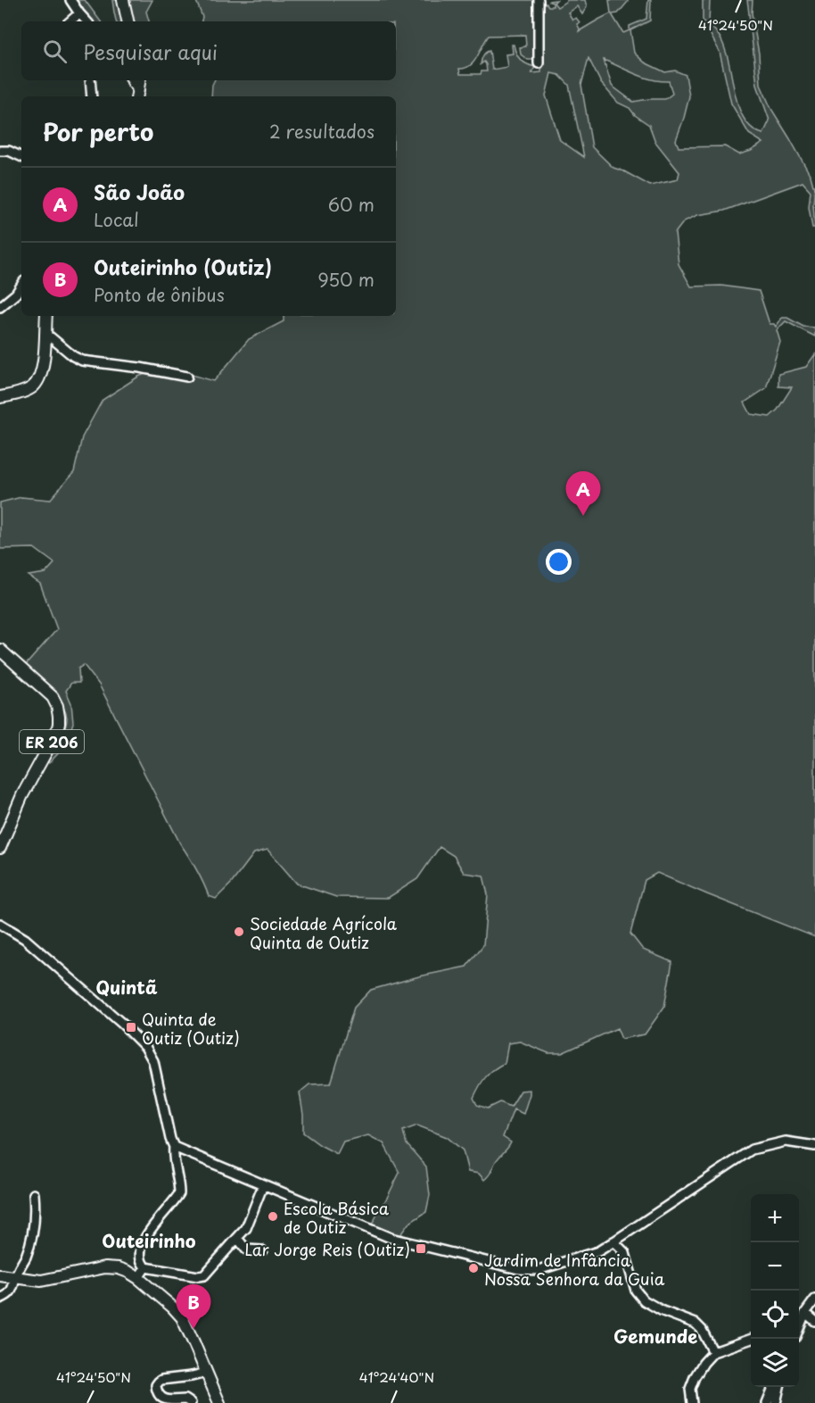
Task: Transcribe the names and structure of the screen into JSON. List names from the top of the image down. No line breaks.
{"streets":{"main road":["ER 206"]},"districts":["Quintã","Outeirinho","Gemunde"],"places":{"other":["Sociedade Agrícola Quinta de Outiz","Escola Básica de Outiz","Jardim de Infância Nossa Senhora da Guia"],"transit":["Quinta de Outiz (Outiz)","Lar Jorge Reis (Outiz)"]},"page":{"search":"Pesquisar aqui","heading":["Por perto","2 resultados"],"list":[{"mark":"A","name":"São João","note":"Local","value":"60 m"},{"mark":"B","name":"Outeirinho (Outiz)","note":"Ponto de ônibus","value":"950 m"}],"pins":["A","B"],"map_buttons":["+","−"]},"coordinates":["41°24'50\"N","41°24'40\"N"]}
